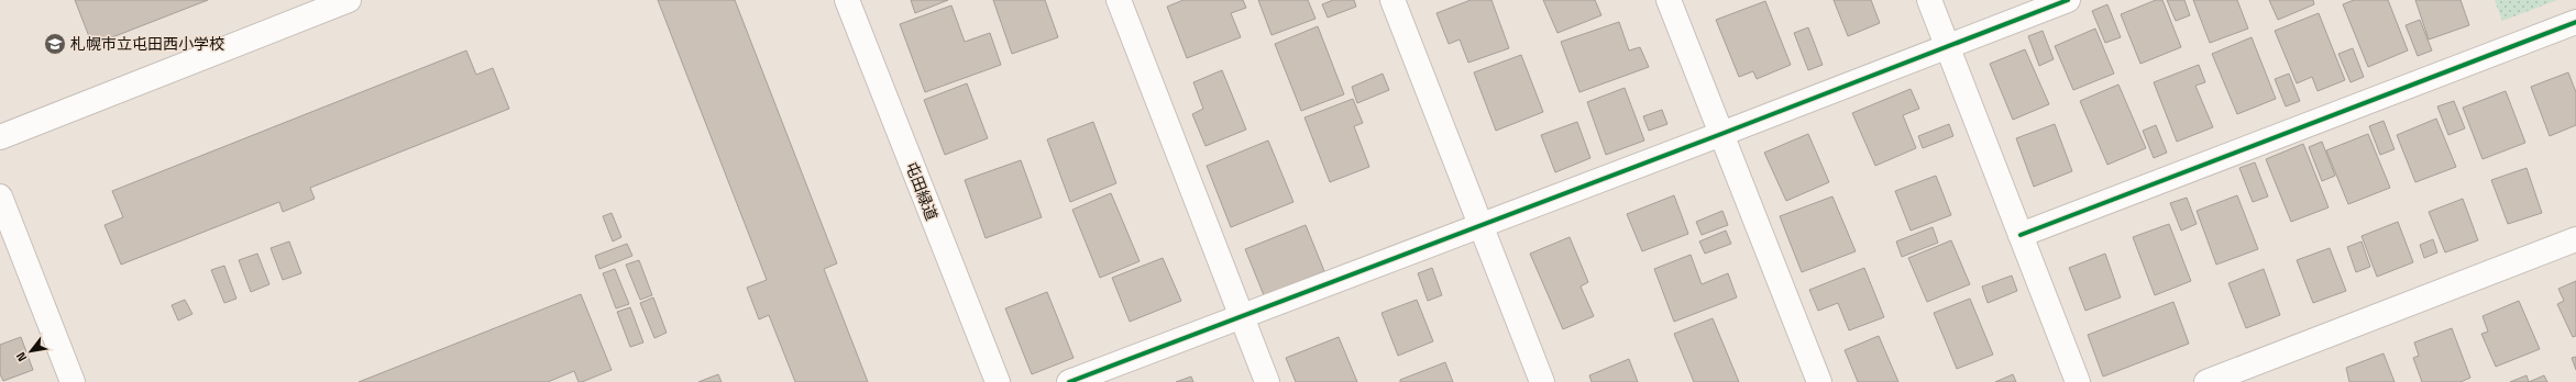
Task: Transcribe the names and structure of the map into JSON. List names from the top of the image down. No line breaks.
{"streets":{"street":["屯田緑道"]},"places":{"school or university":["札幌市立屯田西小学校"]},"north":"bottom left"}
